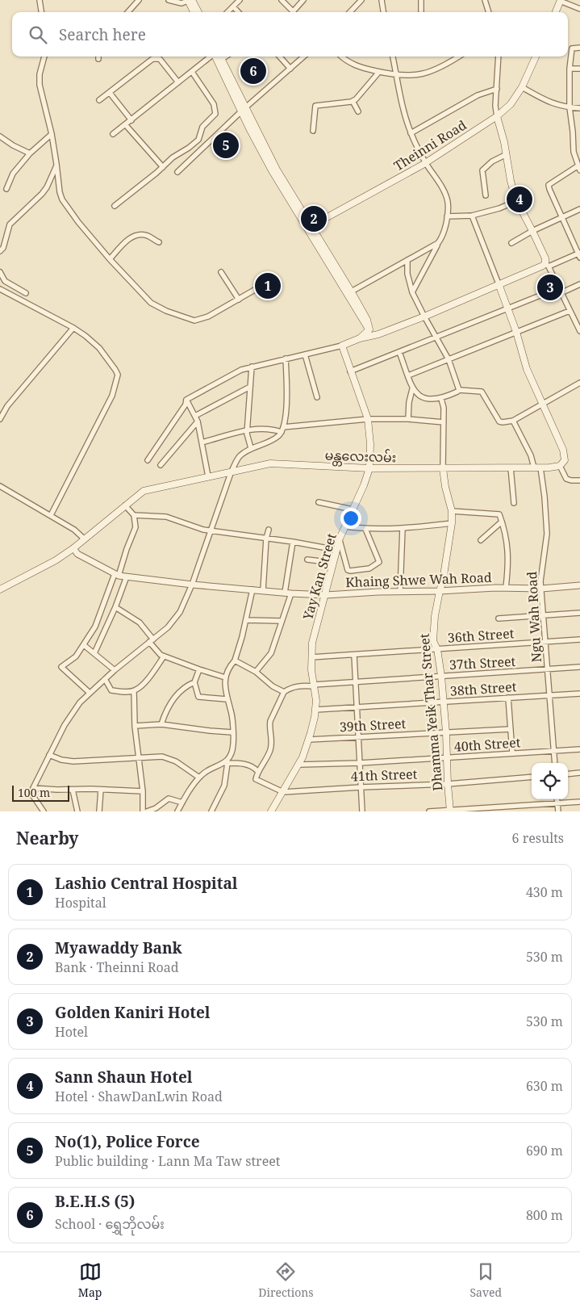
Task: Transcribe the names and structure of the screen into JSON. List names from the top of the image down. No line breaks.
{"streets":{"main road":["Theinni Road","မန္တလေးလမ်း","Yay Kan Street","Dhamma Yeik Thar Street"],"street":["Khaing Shwe Wah Road","Ngu Wah Road","36th Street","37th Street","38th Street","39th Street","40th Street","41th Street"]},"crossings":[["မန္တလေးလမ်း","Yay Kan Street"],["မန္တလေးလမ်း","Khaing Shwe Wah Road"],["မန္တလေးလမ်း","Ngu Wah Road"],["မန္တလေးလမ်း","Dhamma Yeik Thar Street"],["Yay Kan Street","Khaing Shwe Wah Road"],["Yay Kan Street","36th Street"],["Yay Kan Street","37th Street"],["Yay Kan Street","38th Street"],["Yay Kan Street","39th Street"],["Yay Kan Street","40th Street"],["Yay Kan Street","41th Street"],["Khaing Shwe Wah Road","Ngu Wah Road"],["Khaing Shwe Wah Road","Dhamma Yeik Thar Street"],["Ngu Wah Road","36th Street"],["Ngu Wah Road","37th Street"],["Ngu Wah Road","38th Street"],["Ngu Wah Road","40th Street"],["36th Street","Dhamma Yeik Thar Street"],["37th Street","Dhamma Yeik Thar Street"],["38th Street","Dhamma Yeik Thar Street"],["Dhamma Yeik Thar Street","39th Street"],["Dhamma Yeik Thar Street","40th Street"],["Dhamma Yeik Thar Street","41th Street"]],"scale_bar":"100 m","page":{"search":"Search here","pins":["6","5","4","2","1","3"],"scale":"100 m","heading":["Nearby","6 results"],"list":[{"mark":"1","name":"Lashio Central Hospital","note":"Hospital","value":"430 m"},{"mark":"2","name":"Myawaddy Bank","note":"Bank · Theinni Road","value":"530 m"},{"mark":"3","name":"Golden Kaniri Hotel","note":"Hotel","value":"530 m"},{"mark":"4","name":"Sann Shaun Hotel","note":"Hotel · ShawDanLwin Road","value":"630 m"},{"mark":"5","name":"No(1), Police Force","note":"Public building · Lann Ma Taw street","value":"690 m"},{"mark":"6","name":"B.E.H.S (5)","note":"School · ရွှေဘိုလမ်း","value":"800 m"}],"nav":["Map","Directions","Saved"]}}
